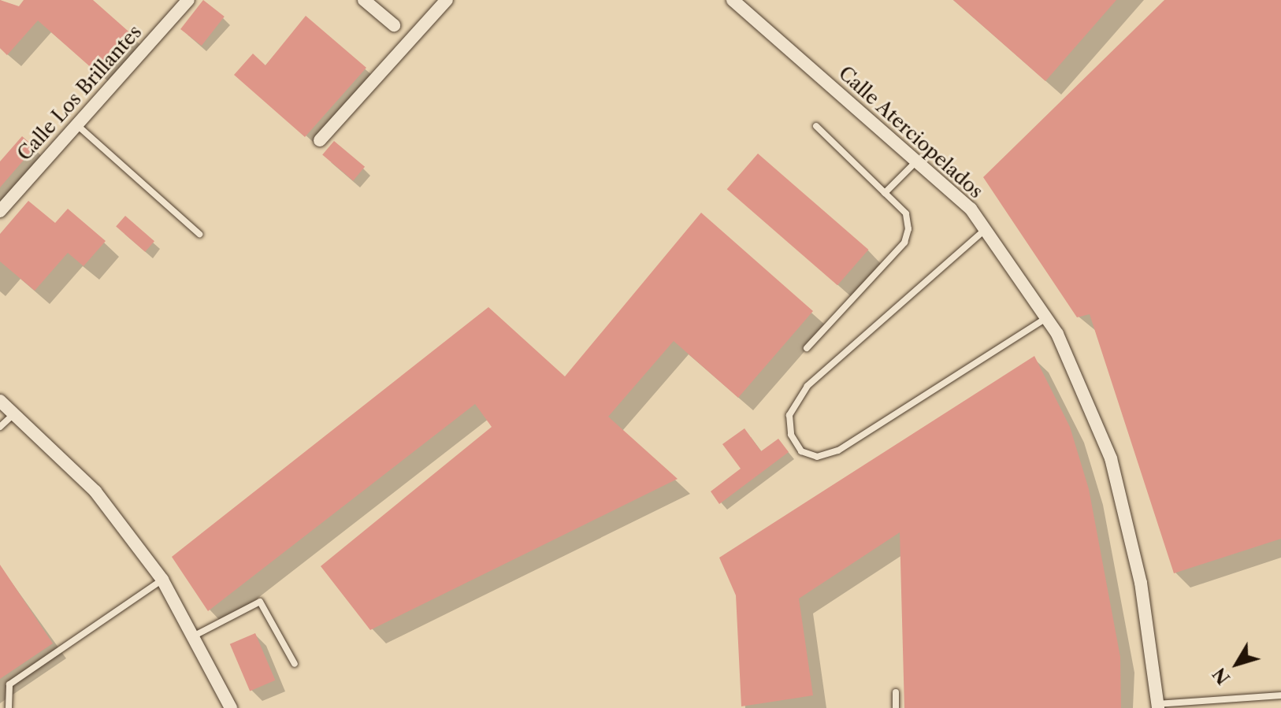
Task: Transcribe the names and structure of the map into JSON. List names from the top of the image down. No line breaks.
{"streets":{"street":["Calle Los Brillantes","Calle Aterciopelados"]},"north":"bottom left"}
